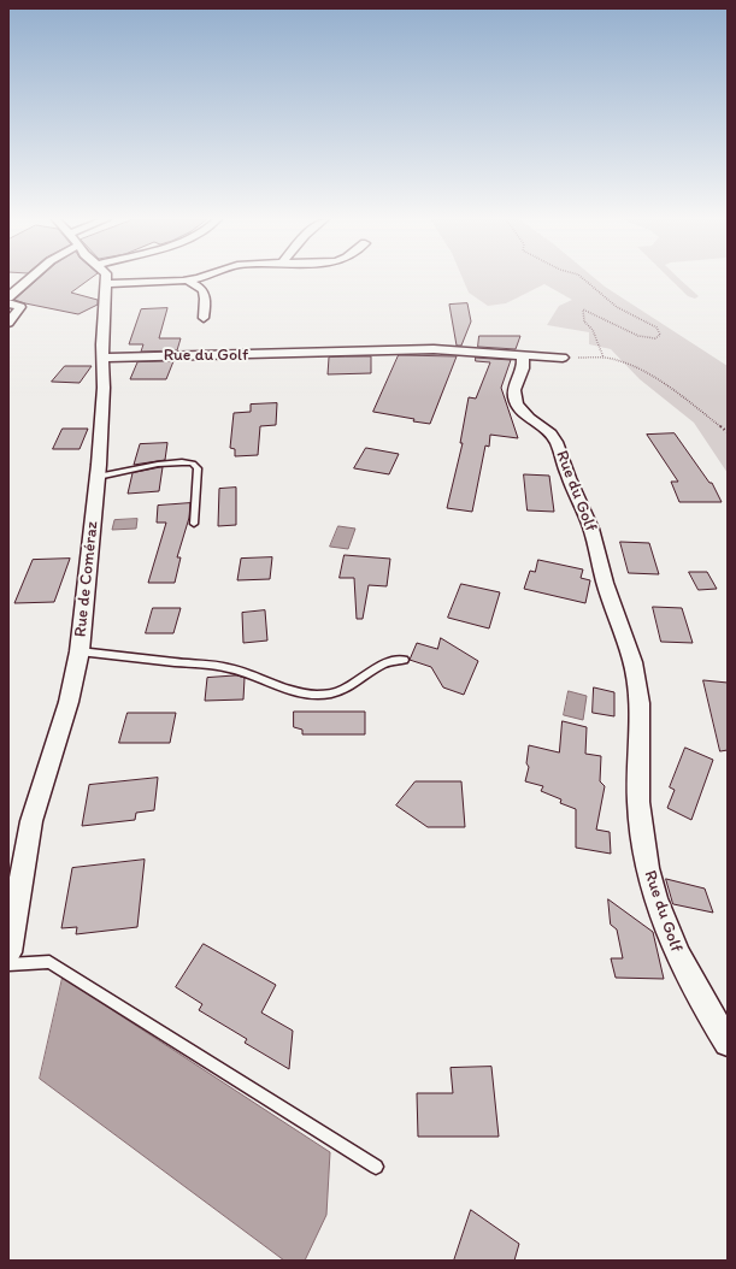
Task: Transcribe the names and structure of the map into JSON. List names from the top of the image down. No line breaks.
{"streets":{"street":["Rue du Golf","Rue de Coméraz"]},"crossings":[["Rue du Golf","Rue de Coméraz"]]}
